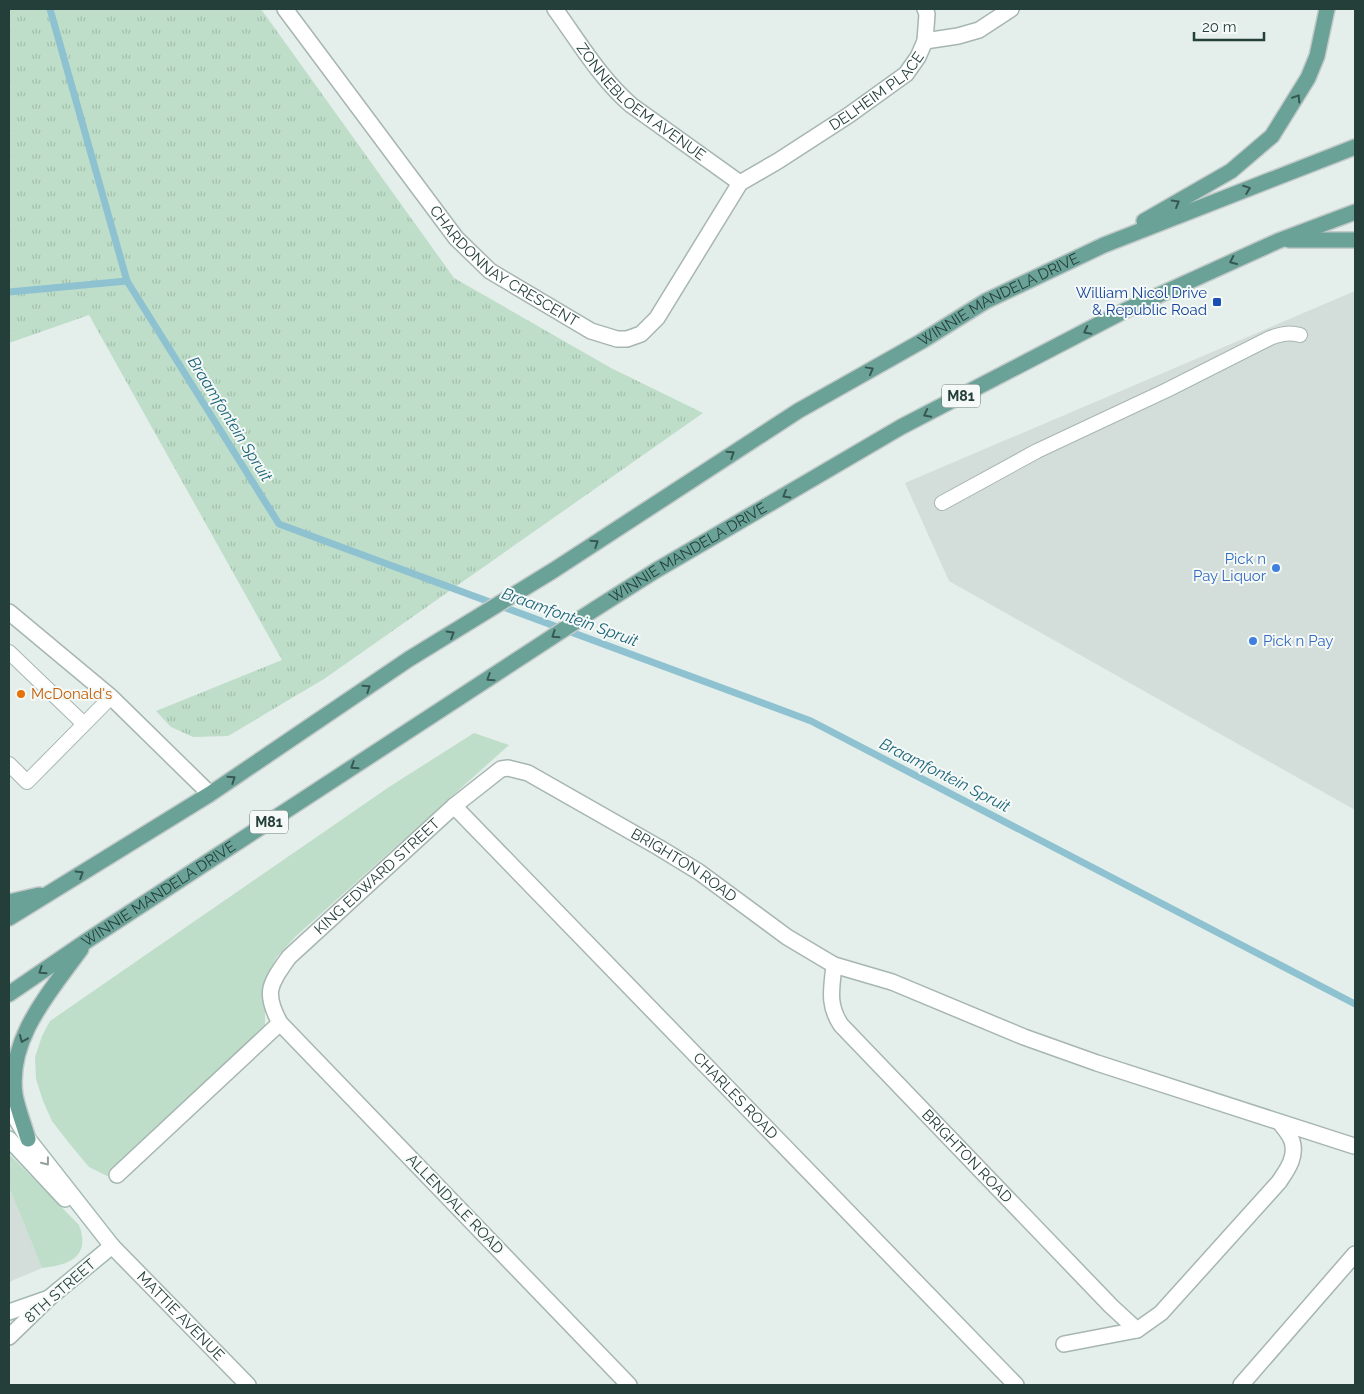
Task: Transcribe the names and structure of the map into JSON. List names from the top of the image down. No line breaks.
{"streets":{"main road":["WINNIE MANDELA DRIVE","M81"],"street":["DELHEIM PLACE","ZONNEBLOEM AVENUE","CHARDONNAY CRESCENT","BRIGHTON ROAD","KING EDWARD STREET","CHARLES ROAD","ALLENDALE ROAD","8TH STREET","MATTIE AVENUE"]},"crossings":[["DELHEIM PLACE","ZONNEBLOEM AVENUE"],["DELHEIM PLACE","CHARDONNAY CRESCENT"],["ZONNEBLOEM AVENUE","CHARDONNAY CRESCENT"],["BRIGHTON ROAD","KING EDWARD STREET"],["KING EDWARD STREET","CHARLES ROAD"],["KING EDWARD STREET","ALLENDALE ROAD"],["8TH STREET","MATTIE AVENUE"]],"water":["Braamfontein Spruit"],"places":{"transit":["William Nicol Drive & Republic Road"],"other":["Pick n Pay Liquor","Pick n Pay","McDonald's"]},"scale_bar":"20 m"}
